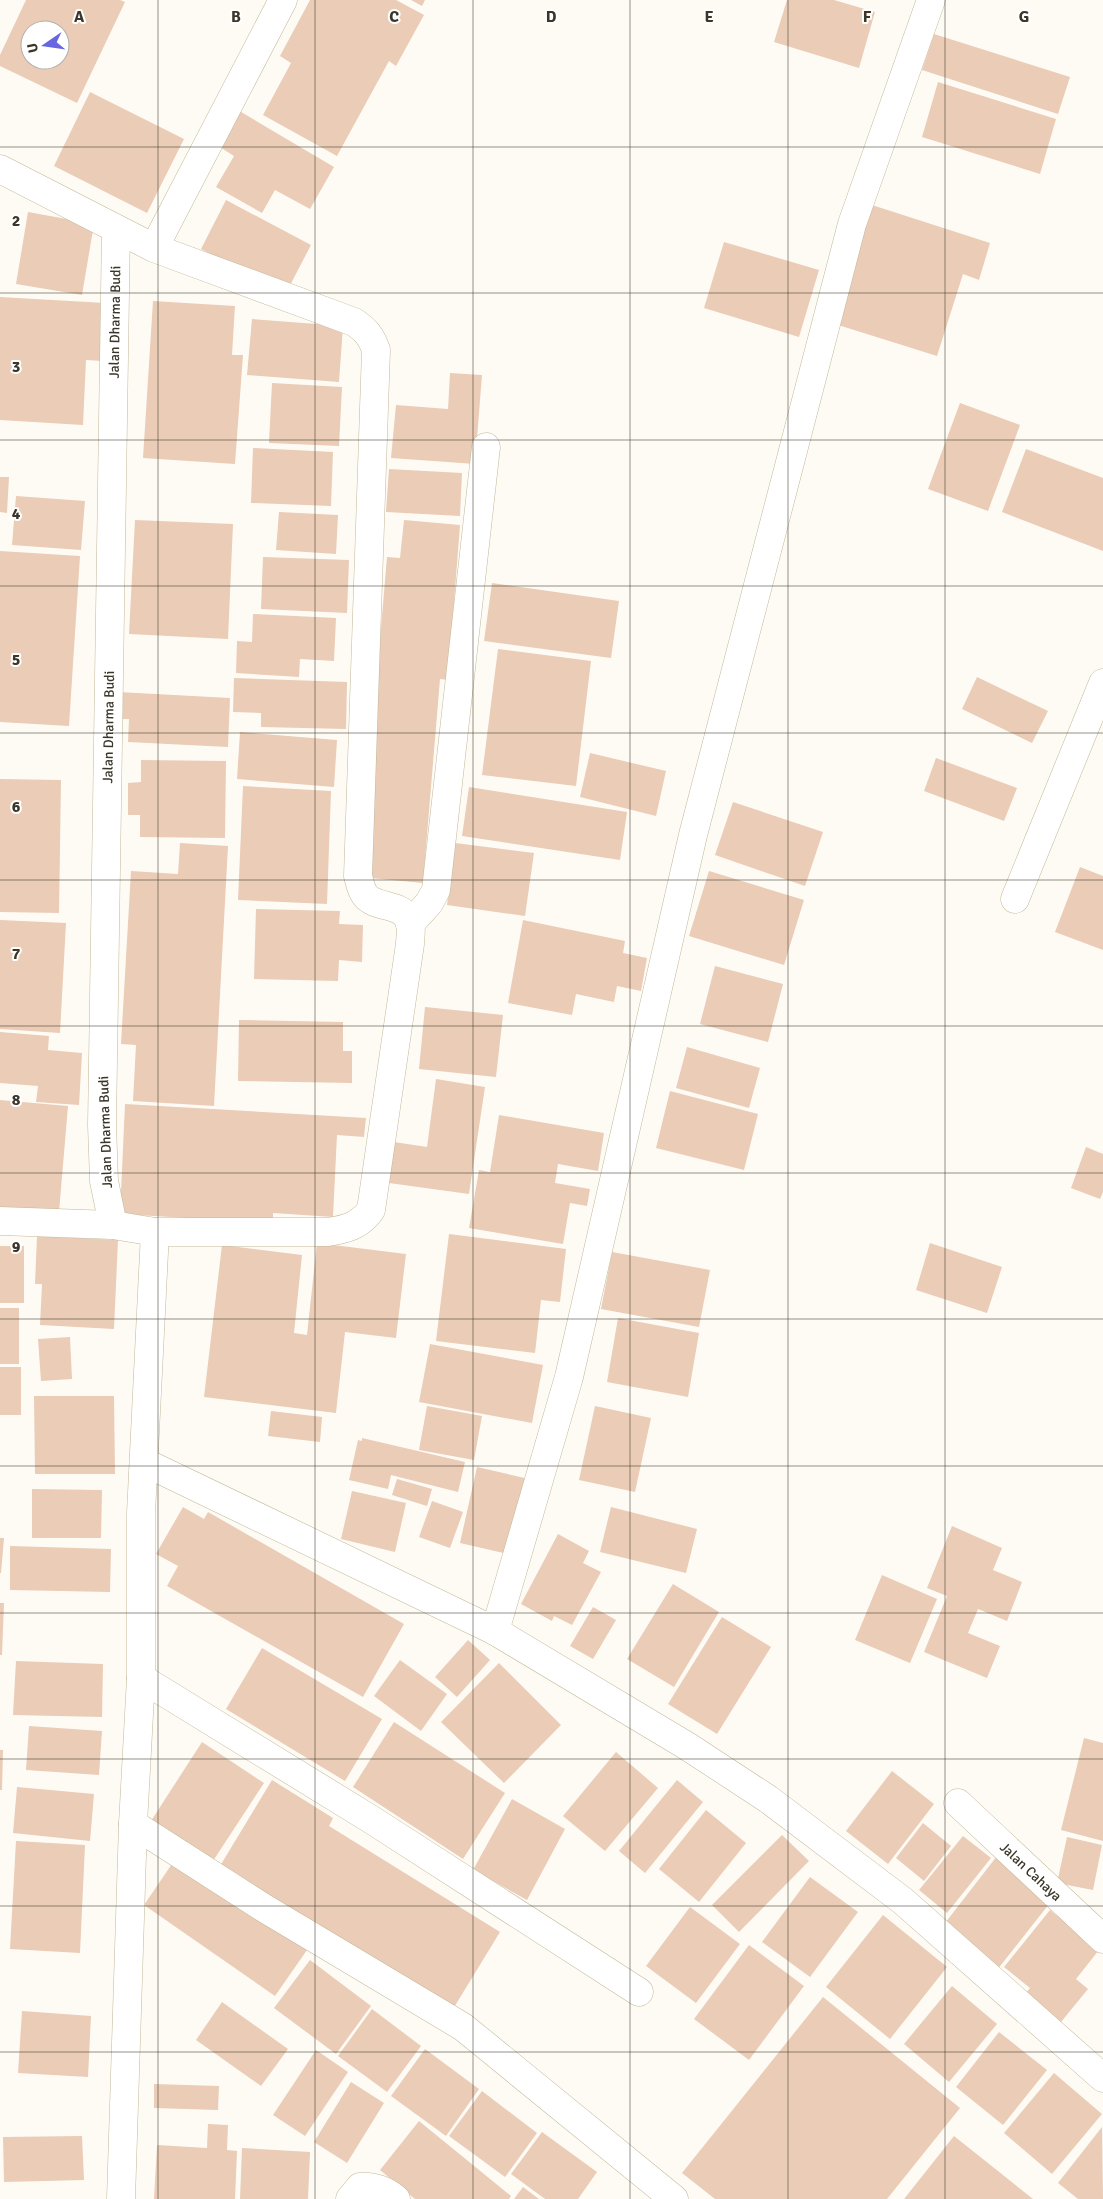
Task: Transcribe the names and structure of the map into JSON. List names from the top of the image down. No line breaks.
{"streets":{"street":["Jalan Dharma Budi","Jalan Cahaya"]},"north":"left","grid":{"columns":["A","B","C","D","E","F","G"],"rows":["2","3","4","5","6","7","8","9"]}}
